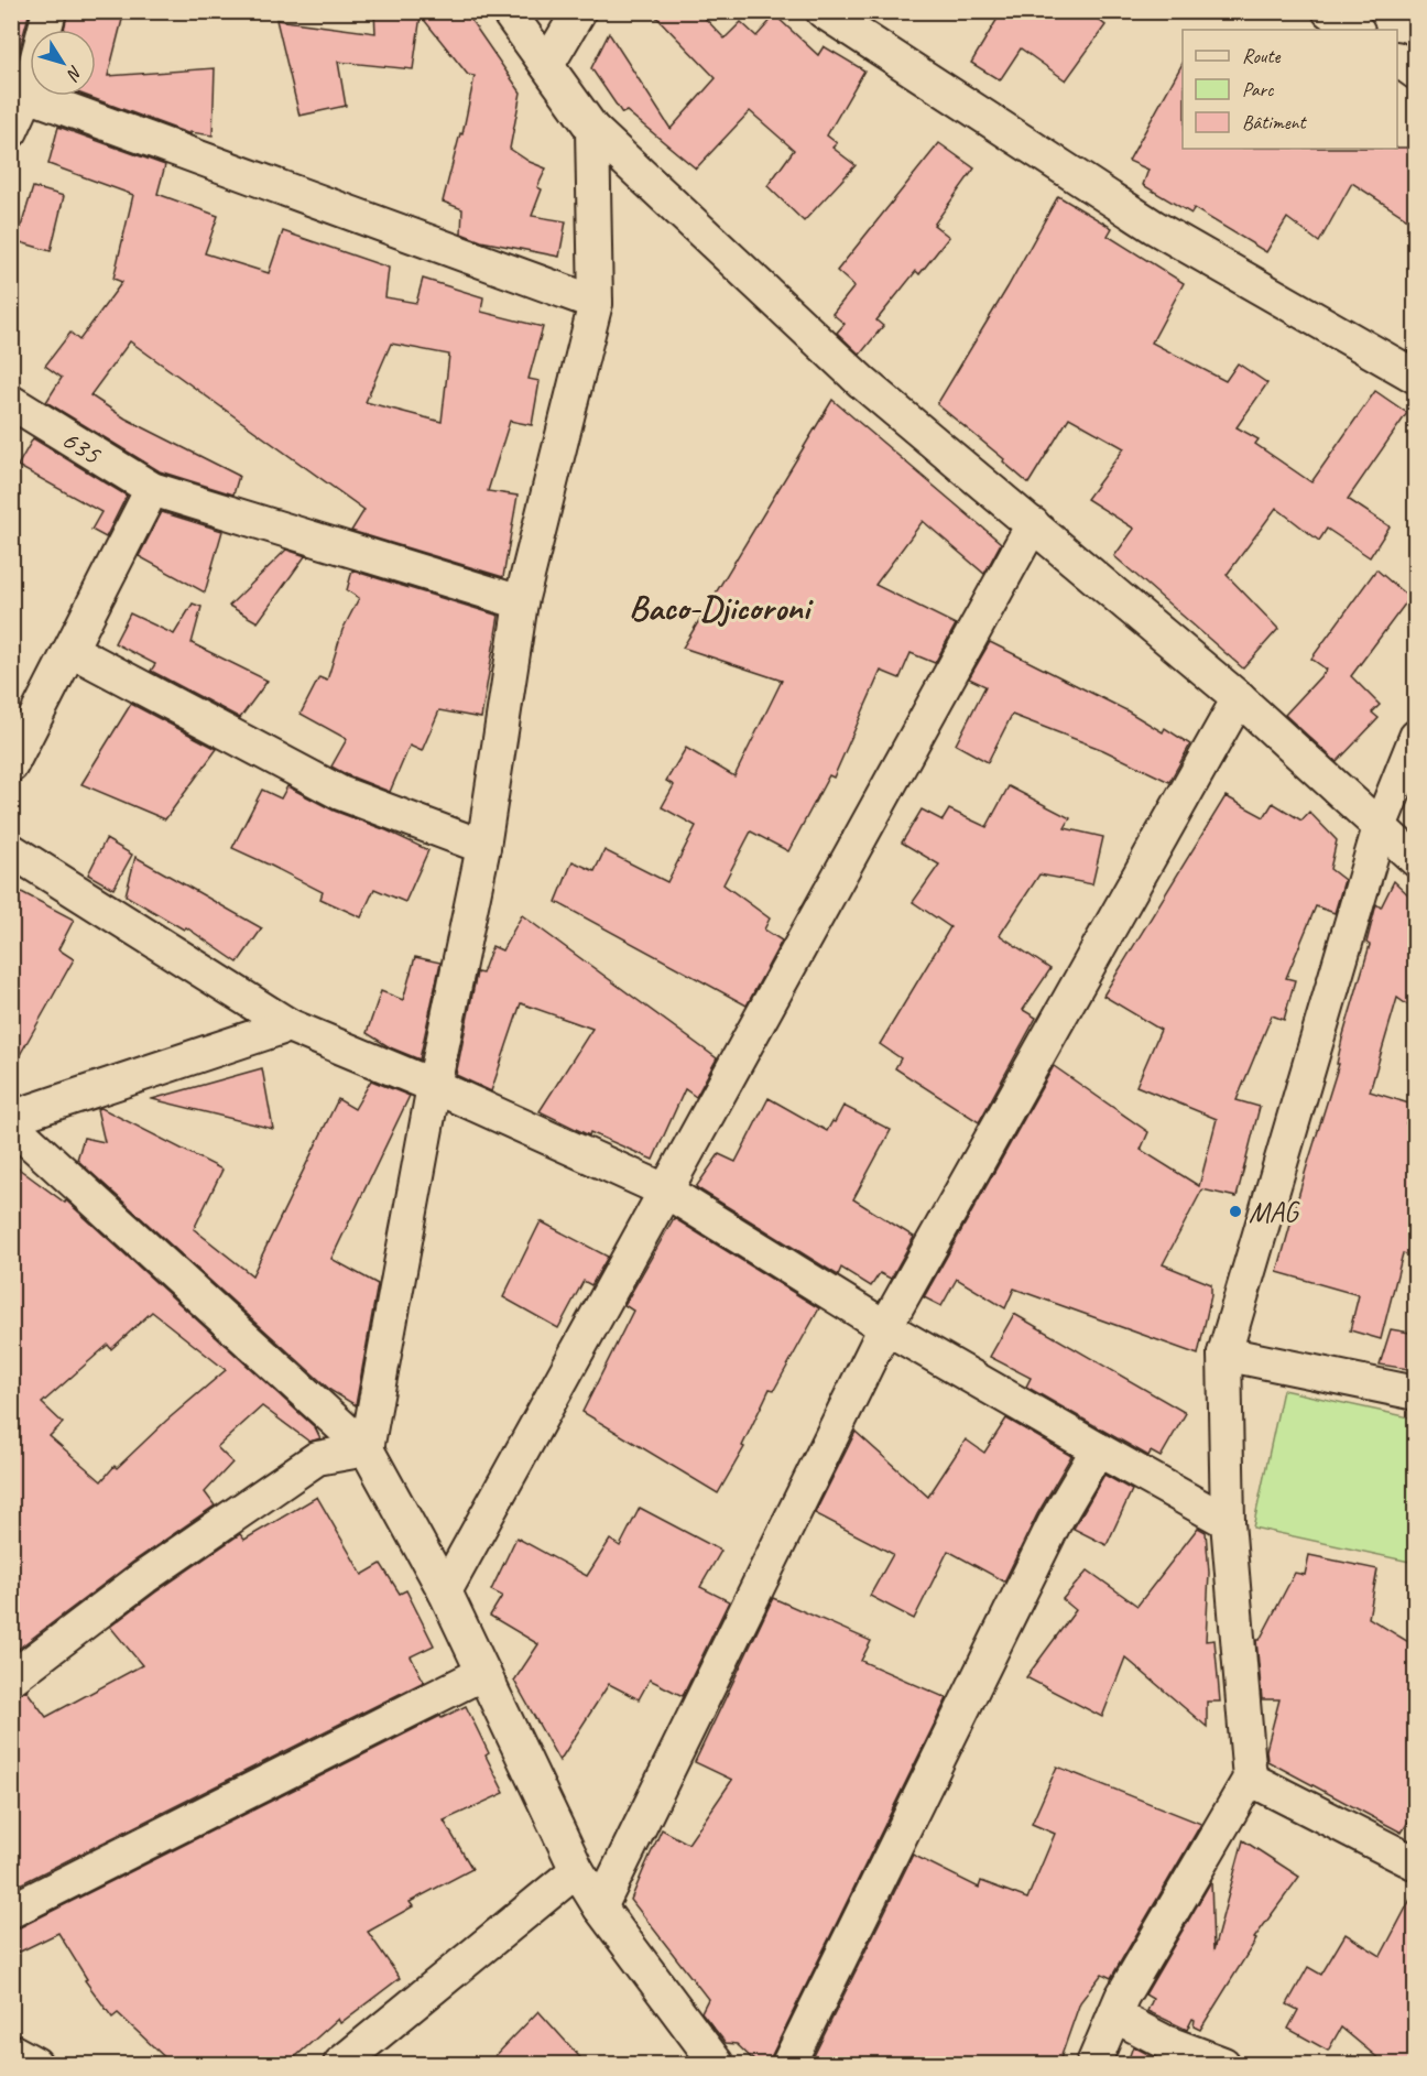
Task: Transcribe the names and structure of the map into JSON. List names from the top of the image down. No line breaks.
{"streets":{"street":["635"]},"districts":["Baco-Djicoroni"],"places":["MAG"],"legend":["Route","Parc","Bâtiment"],"north":"bottom right"}
